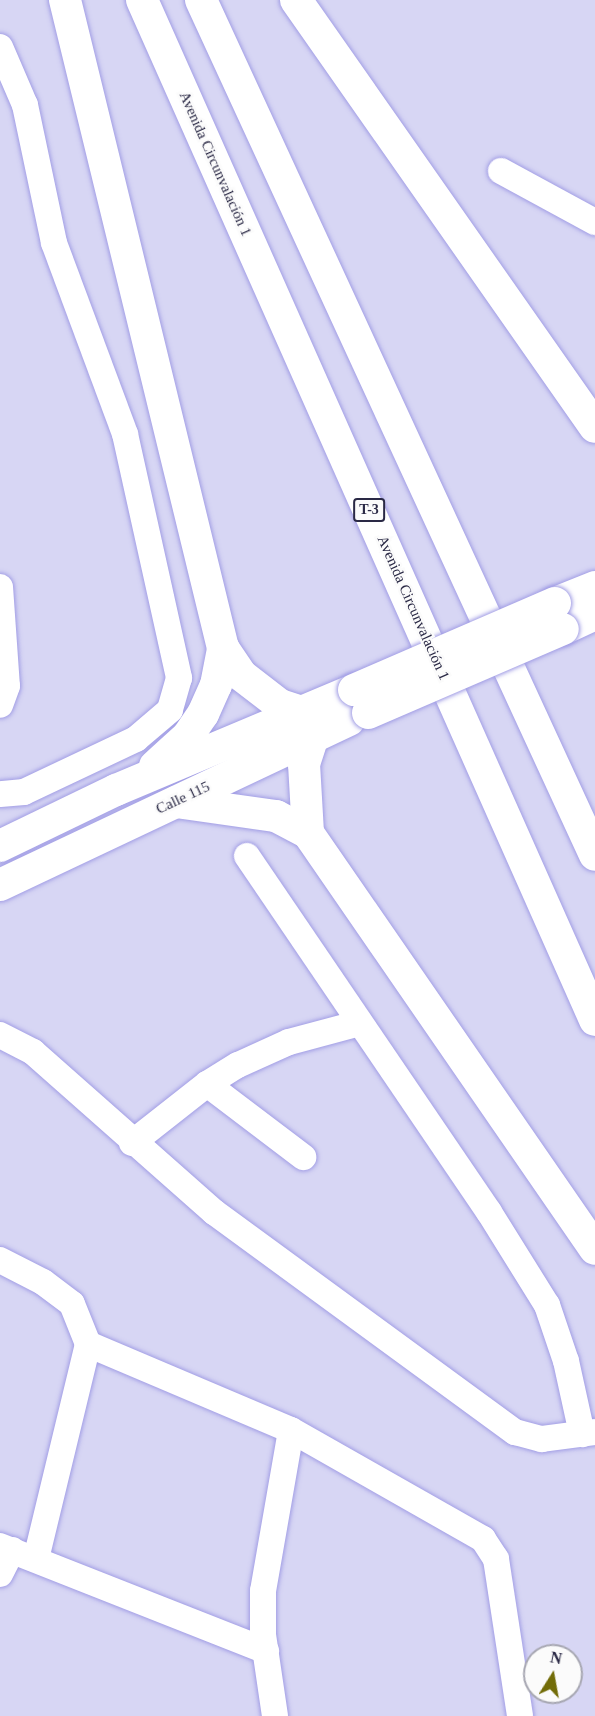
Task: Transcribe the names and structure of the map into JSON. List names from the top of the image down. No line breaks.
{"streets":{"main road":["Avenida Circunvalación 1","T-3","Calle 115"]},"north":"top"}
